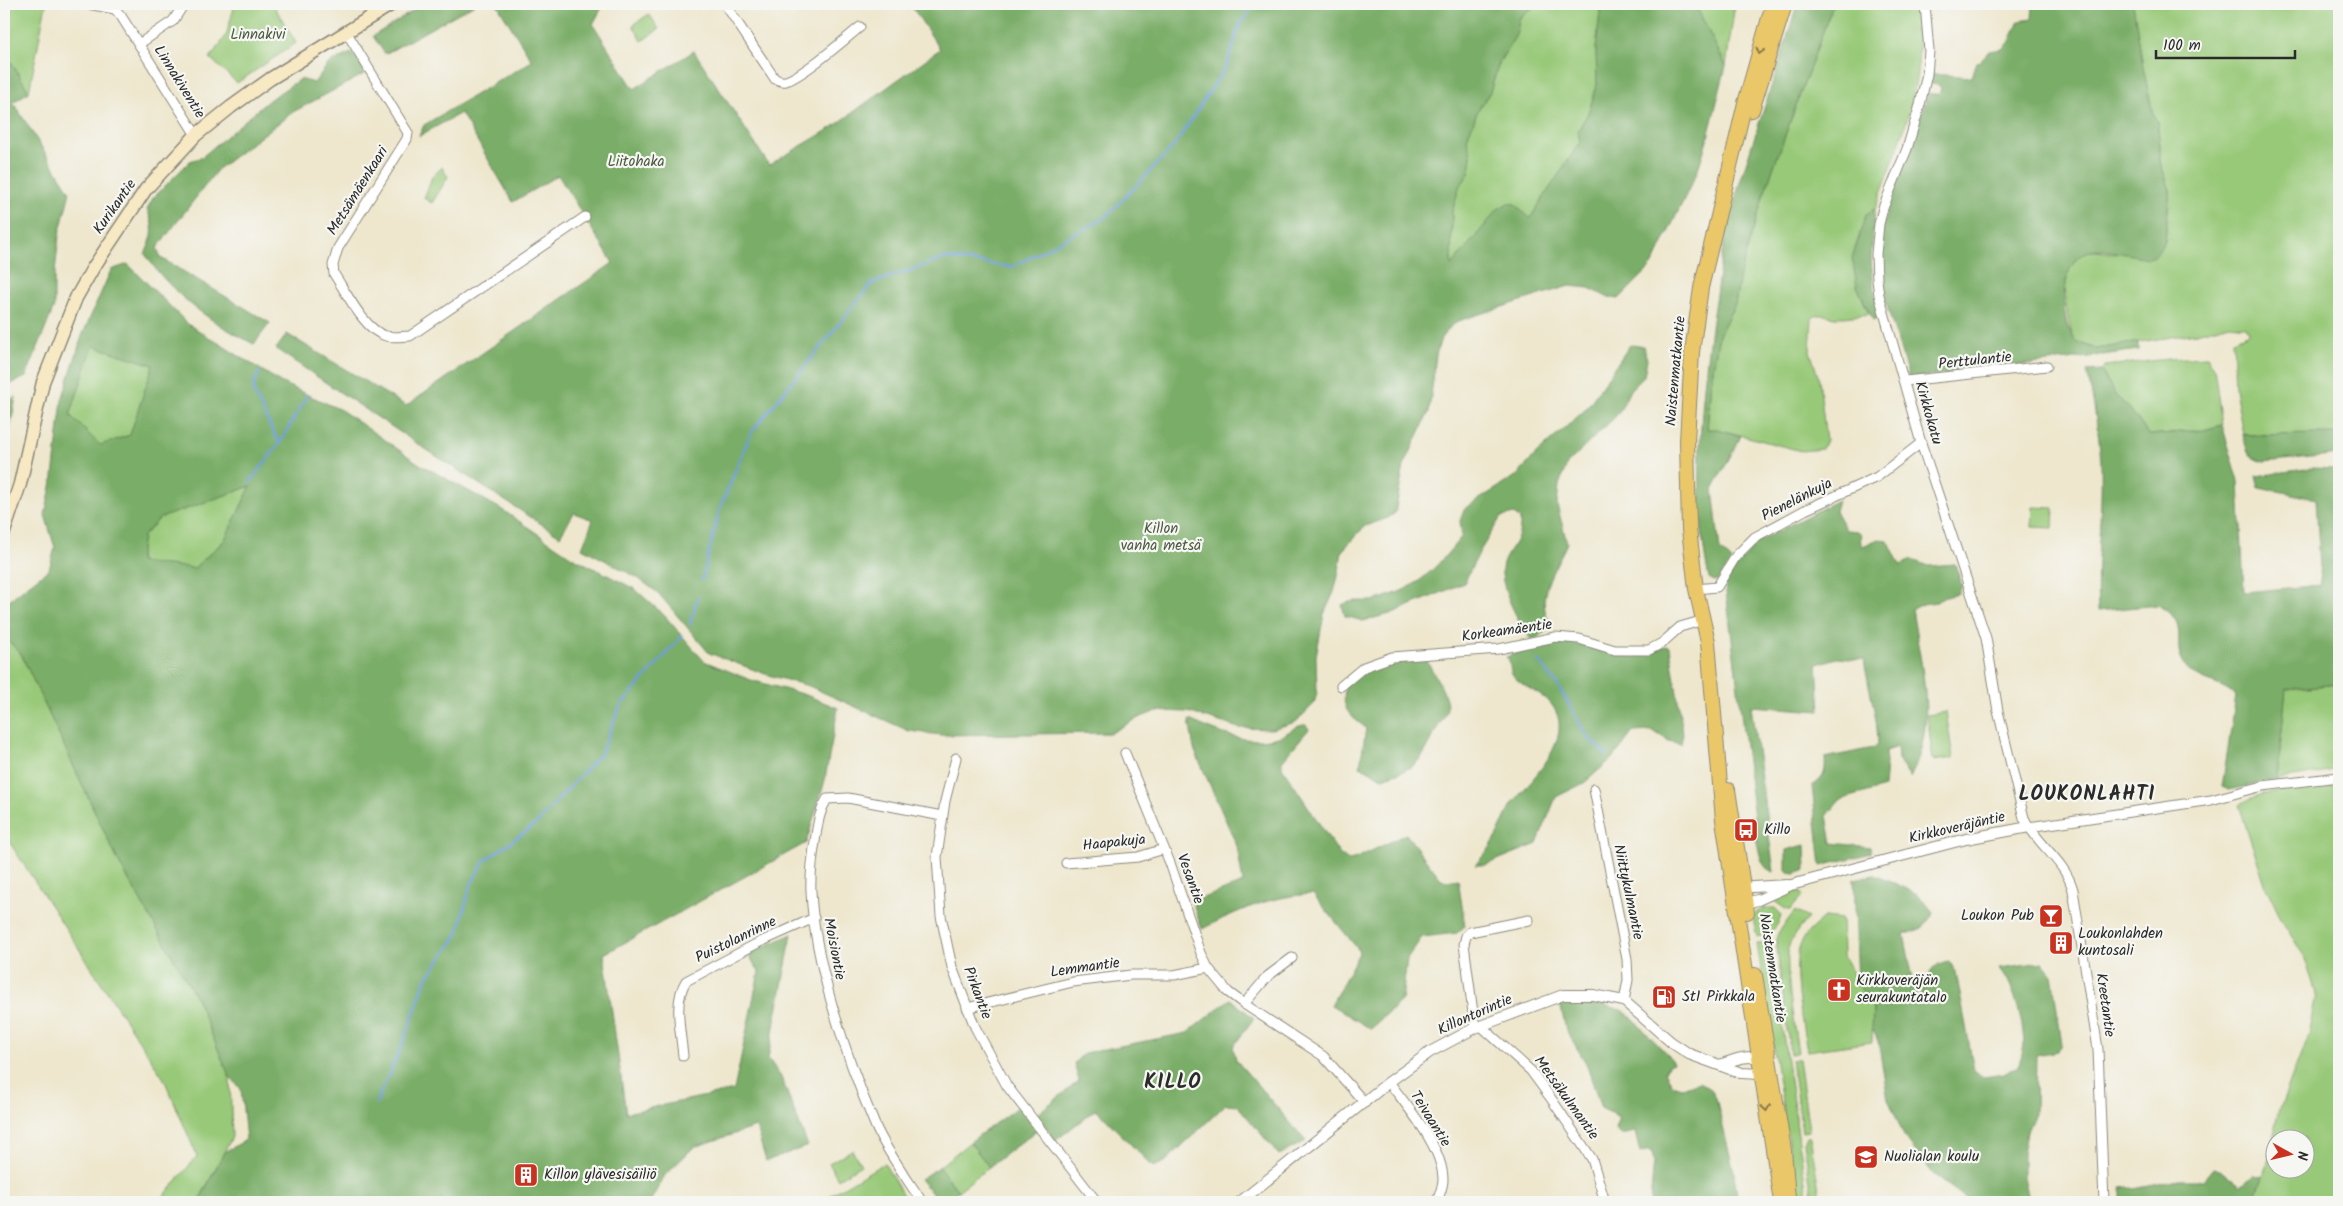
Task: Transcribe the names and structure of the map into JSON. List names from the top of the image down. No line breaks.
{"streets":{"main road":["Kurikantie","Naistenmatkantie"],"street":["Linnakiventie","Metsämäenkaari","Perttulantie","Kirkkokatu","Pienelänkuja","Korkeamäentie","Kirkkoveräjäntie","Haapakuja","Vesantie","Niittykulmantie","Puistolanrinne","Moisiontie","Lemmantie","Pirkantie","Kreetantie","Killontorintie","Metsäkulmantie","Teivaantie"]},"crossings":[["Linnakiventie","Kurikantie"],["Metsämäenkaari","Kurikantie"],["Perttulantie","Kirkkokatu"],["Naistenmatkantie","Pienelänkuja"],["Naistenmatkantie","Korkeamäentie"],["Naistenmatkantie","Kirkkoveräjäntie"],["Naistenmatkantie","Killontorintie"],["Kirkkokatu","Pienelänkuja"],["Kirkkokatu","Kirkkoveräjäntie"],["Kirkkokatu","Kreetantie"],["Kirkkoveräjäntie","Kreetantie"],["Haapakuja","Vesantie"],["Vesantie","Lemmantie"],["Vesantie","Killontorintie"],["Niittykulmantie","Killontorintie"],["Puistolanrinne","Moisiontie"],["Moisiontie","Pirkantie"],["Lemmantie","Pirkantie"],["Killontorintie","Metsäkulmantie"],["Killontorintie","Teivaantie"]],"districts":["LOUKONLAHTI","KILLO"],"parks":["Linnakivi","Liitohaka","Killon vanha metsä"],"places":{"bus stop":["Killo"],"bar":["Loukon Pub"],"building":["Loukonlahden kuntosali","Killon ylävesisäiliö"],"church":["Kirkkoveräjän seurakuntatalo"],"fuel station":["St1 Pirkkala"],"school or university":["Nuolialan koulu"]},"scale_bar":"100 m","north":"right"}
